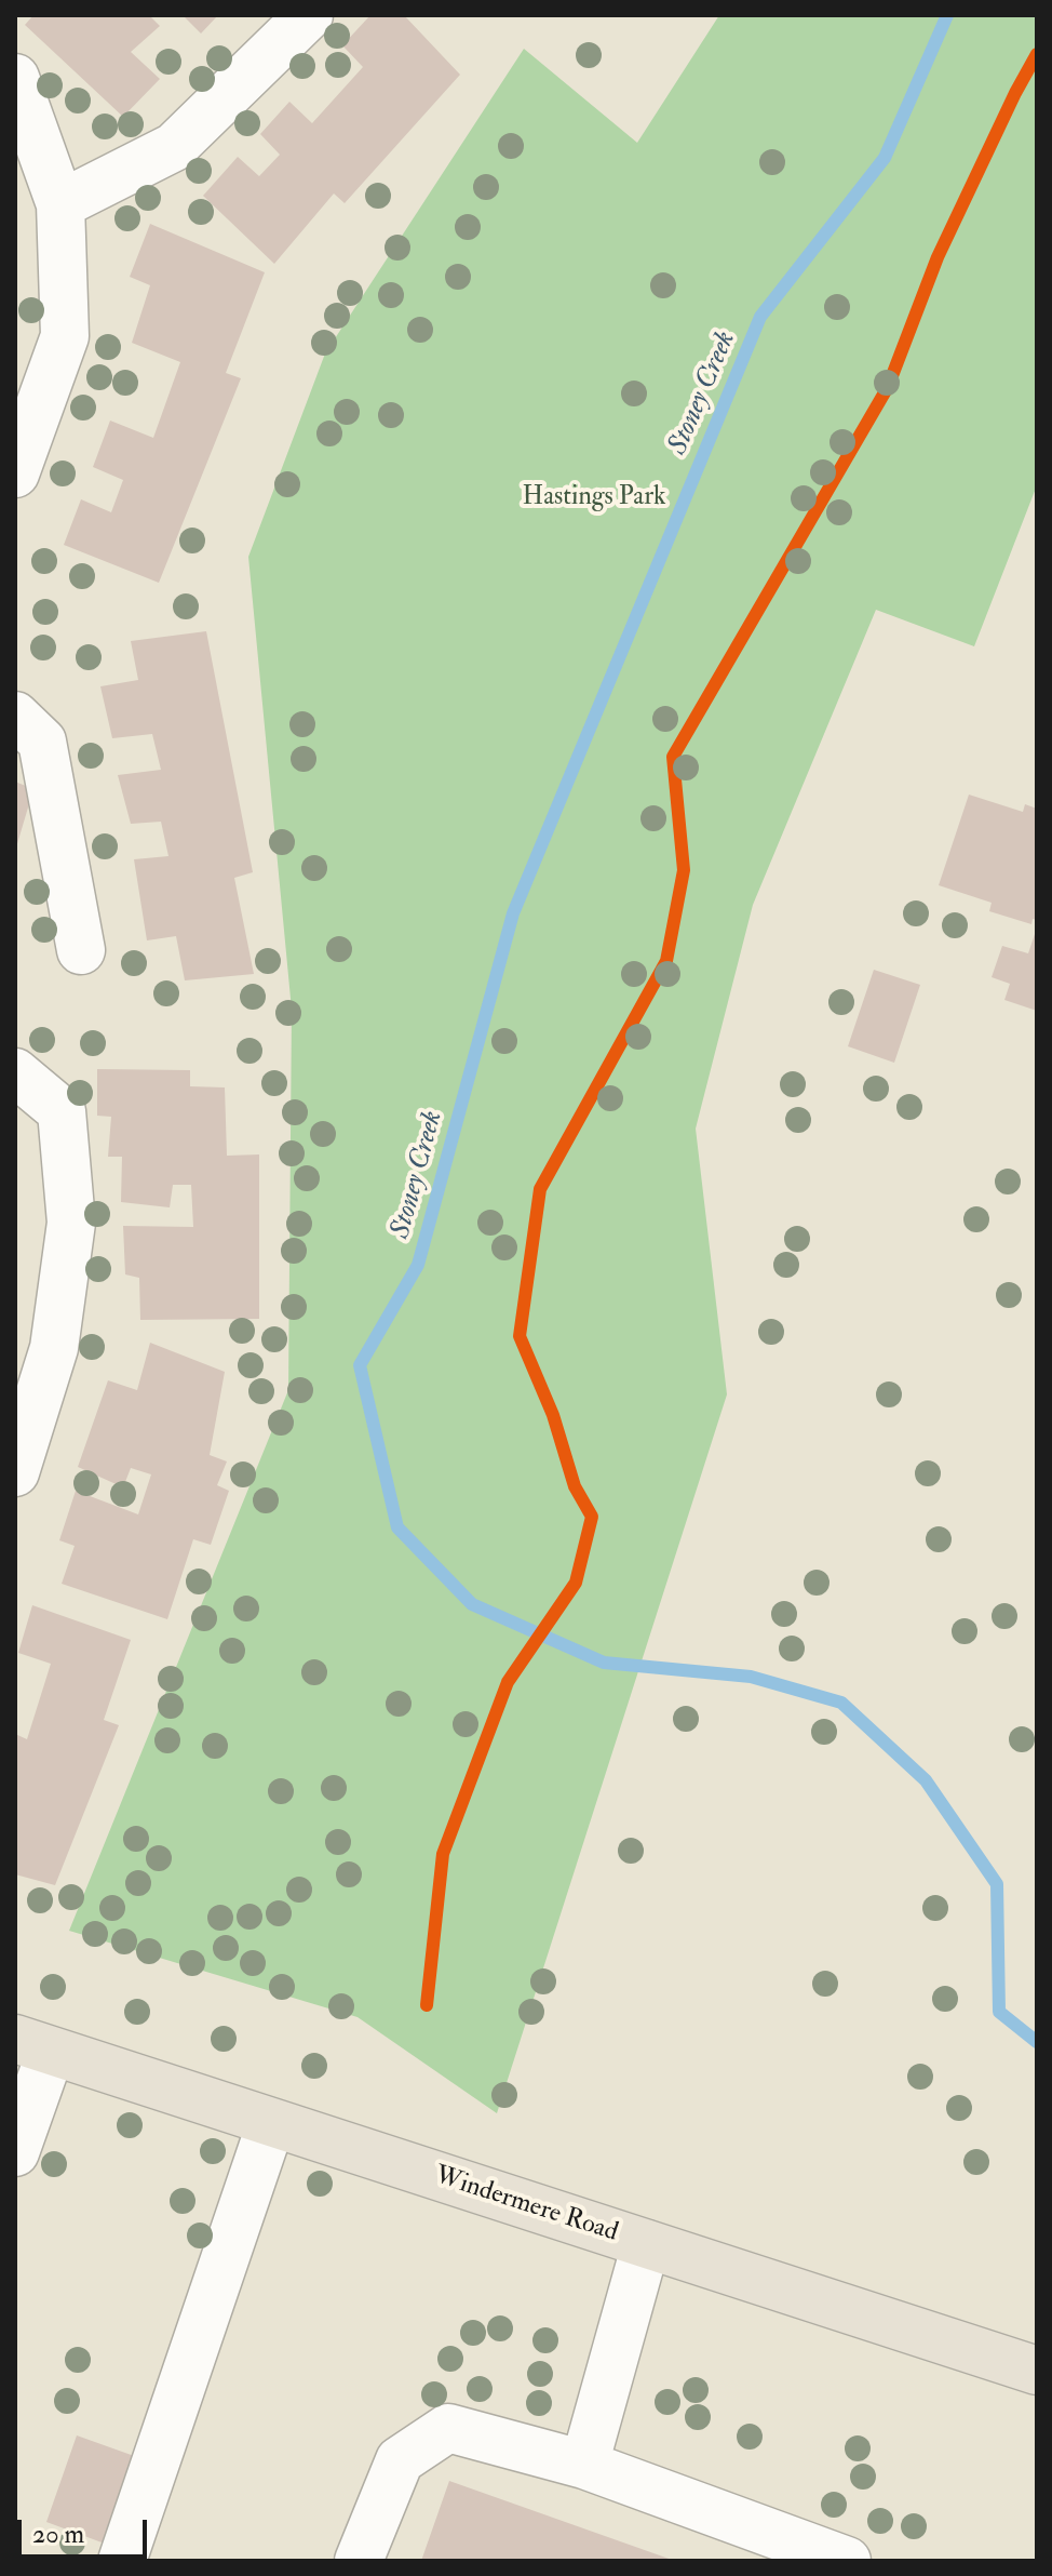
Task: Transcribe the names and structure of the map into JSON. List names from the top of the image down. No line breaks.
{"streets":{"main road":["Windermere Road"]},"water":["Stoney Creek"],"parks":["Hastings Park"],"scale_bar":"20 m"}
